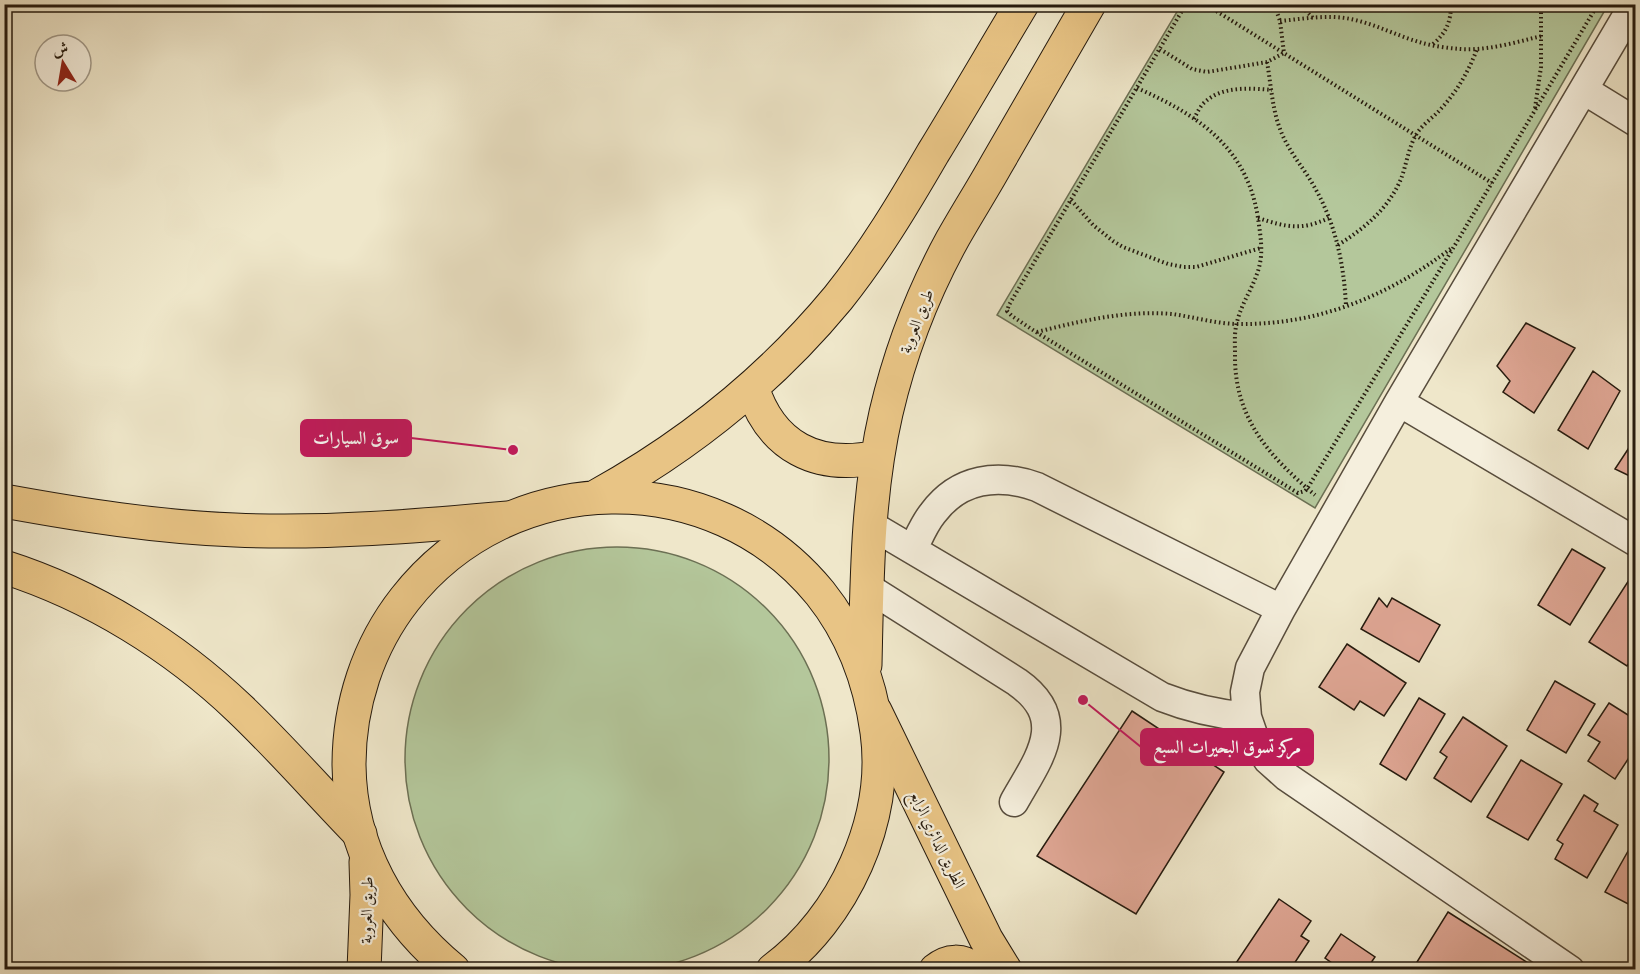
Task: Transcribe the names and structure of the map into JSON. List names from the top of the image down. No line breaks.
{"streets":{"main road":["طريق العروبة","الطريق الدائري الرابع"]},"crossings":[["طريق العروبة","الطريق الدائري الرابع"]],"places":["سوق السيارات","مركز تسوق البحيرات السبع"],"north":"top"}
